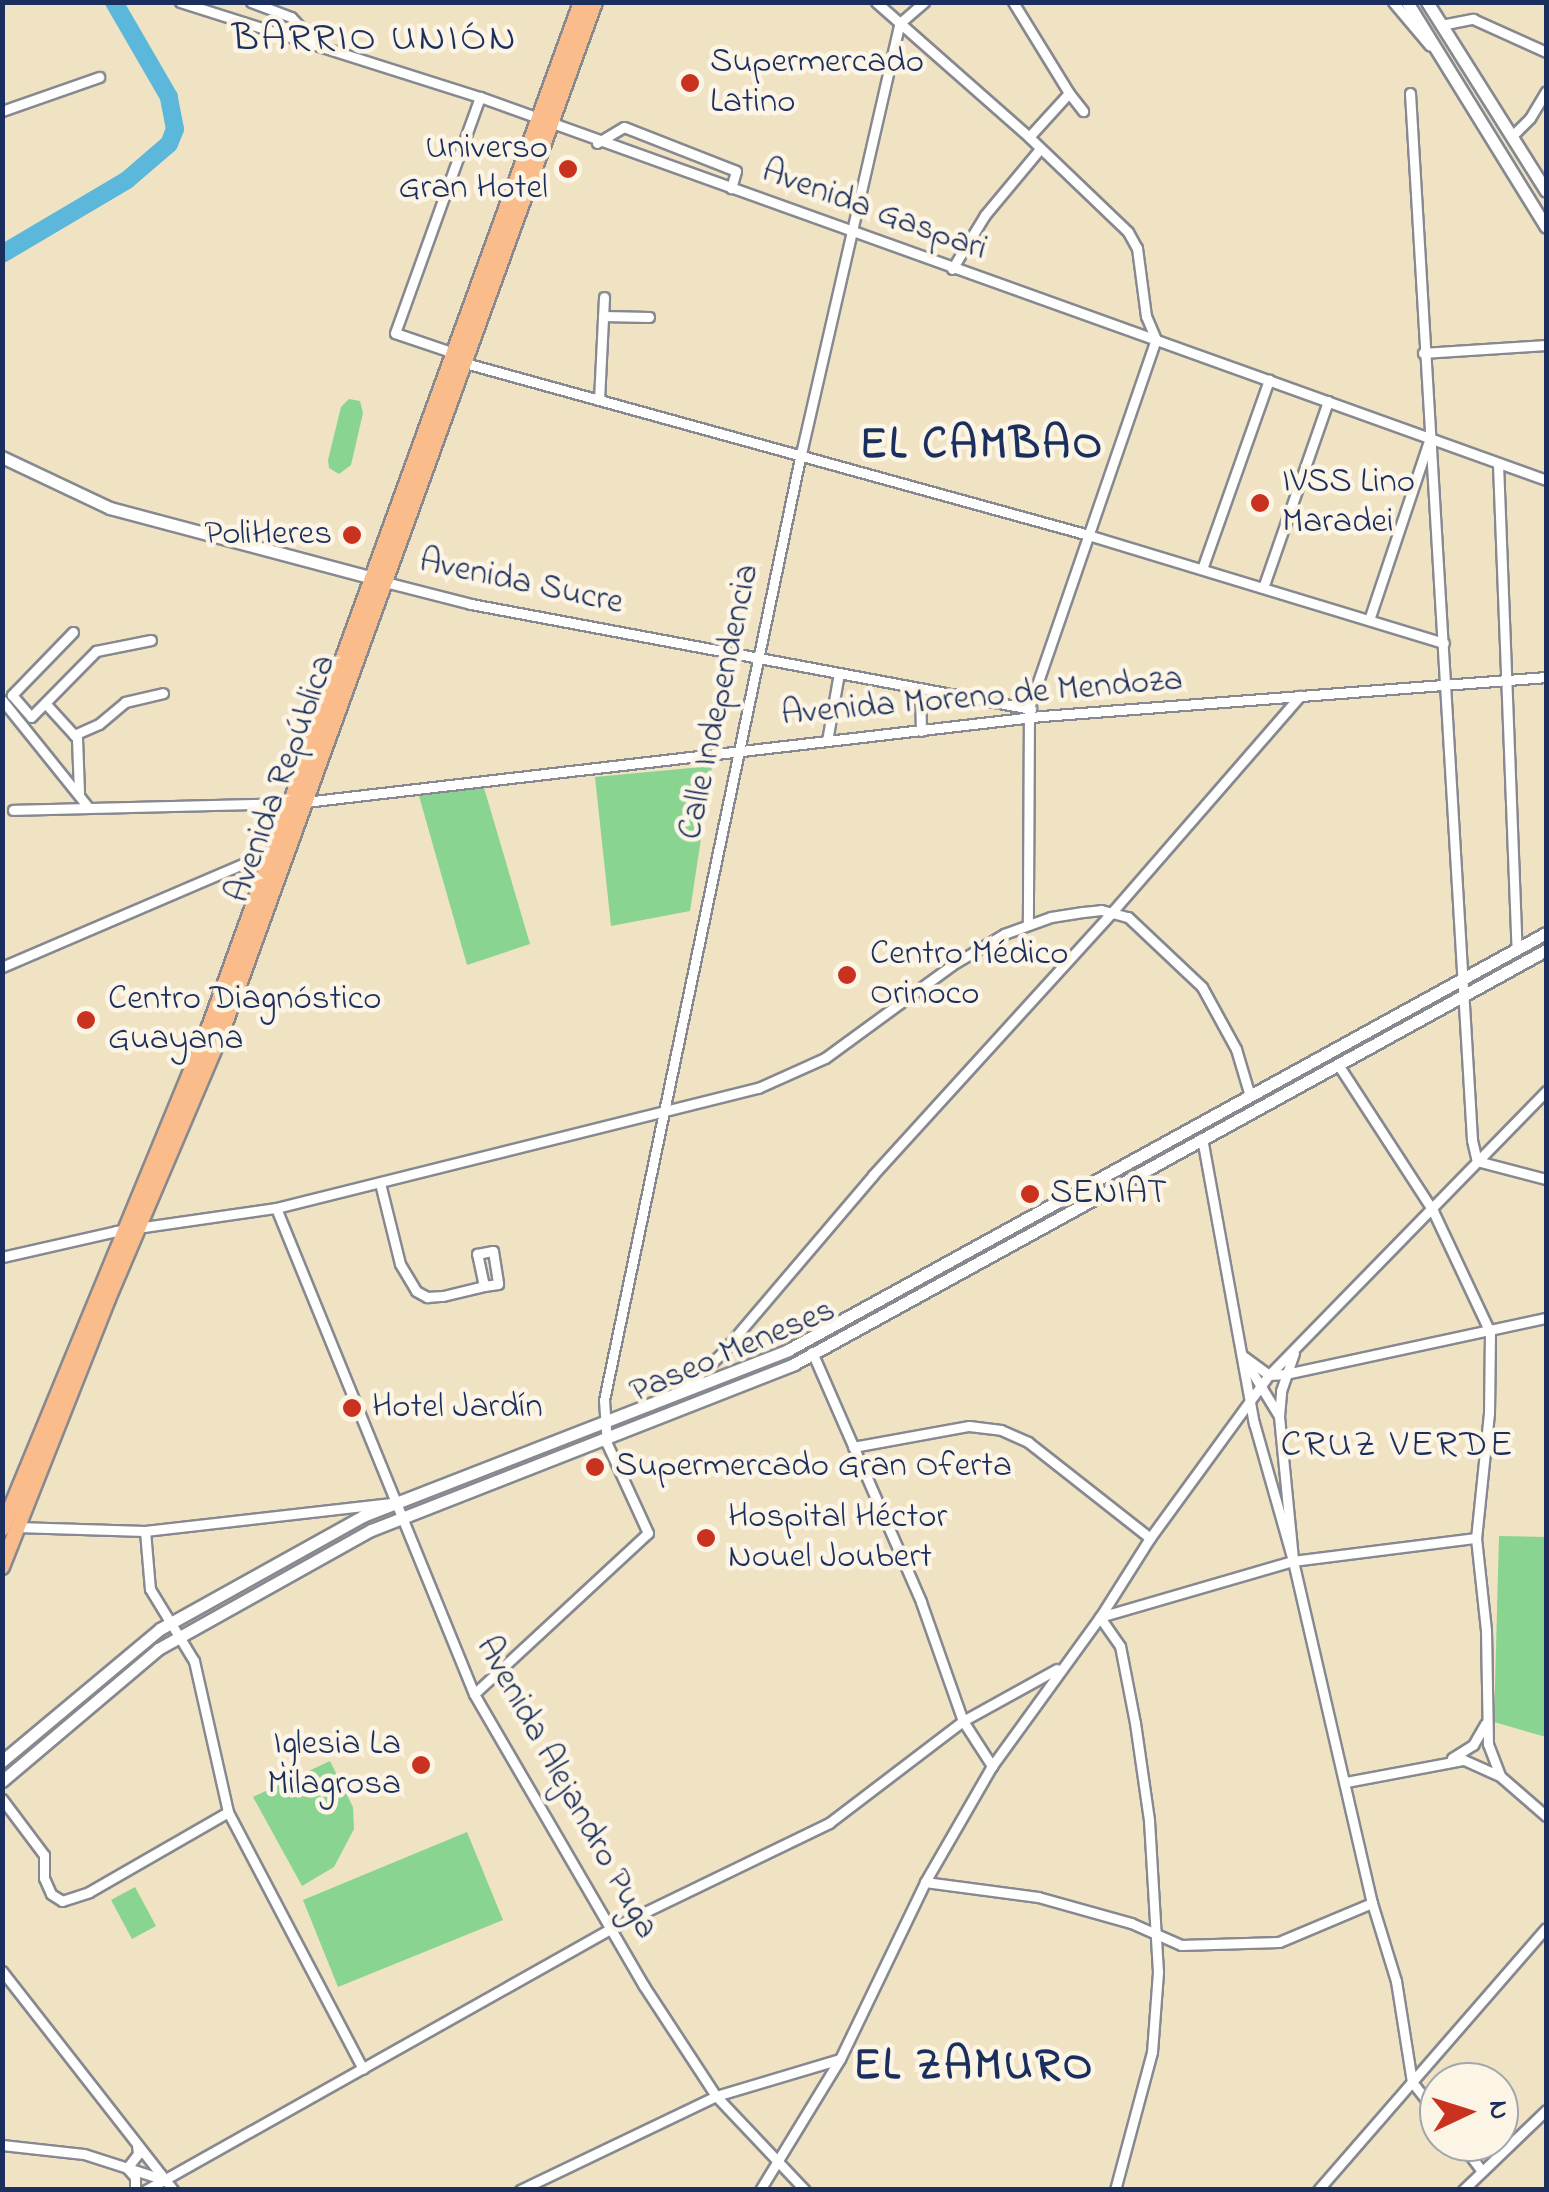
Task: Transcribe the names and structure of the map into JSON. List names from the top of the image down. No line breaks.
{"streets":{"main road":["Avenida República"],"street":["Avenida Gaspari","Avenida Sucre","Avenida Moreno de Mendoza","Calle Independencia","Paseo Meneses","Avenida Alejandro Puga"]},"crossings":[["Avenida Gaspari","Calle Independencia"],["Avenida Gaspari","Avenida República"],["Avenida Sucre","Avenida Moreno de Mendoza"],["Avenida Sucre","Calle Independencia"],["Avenida Sucre","Avenida República"],["Avenida Moreno de Mendoza","Calle Independencia"],["Avenida Moreno de Mendoza","Avenida República"],["Calle Independencia","Paseo Meneses"],["Paseo Meneses","Avenida Alejandro Puga"]],"districts":["BARRIO UNIÓN","EL CAMBAO","CRUZ VERDE","EL ZAMURO"],"places":["Supermercado Latino","Universo Gran Hotel","IVSS Lino Maradei","PoliHeres","Centro Médico Orinoco","Centro Diagnóstico Guayana","SENIAT","Hotel Jardín","Supermercado Gran Oferta","Hospital Héctor Nouel Joubert","Iglesia La Milagrosa"],"north":"right"}
